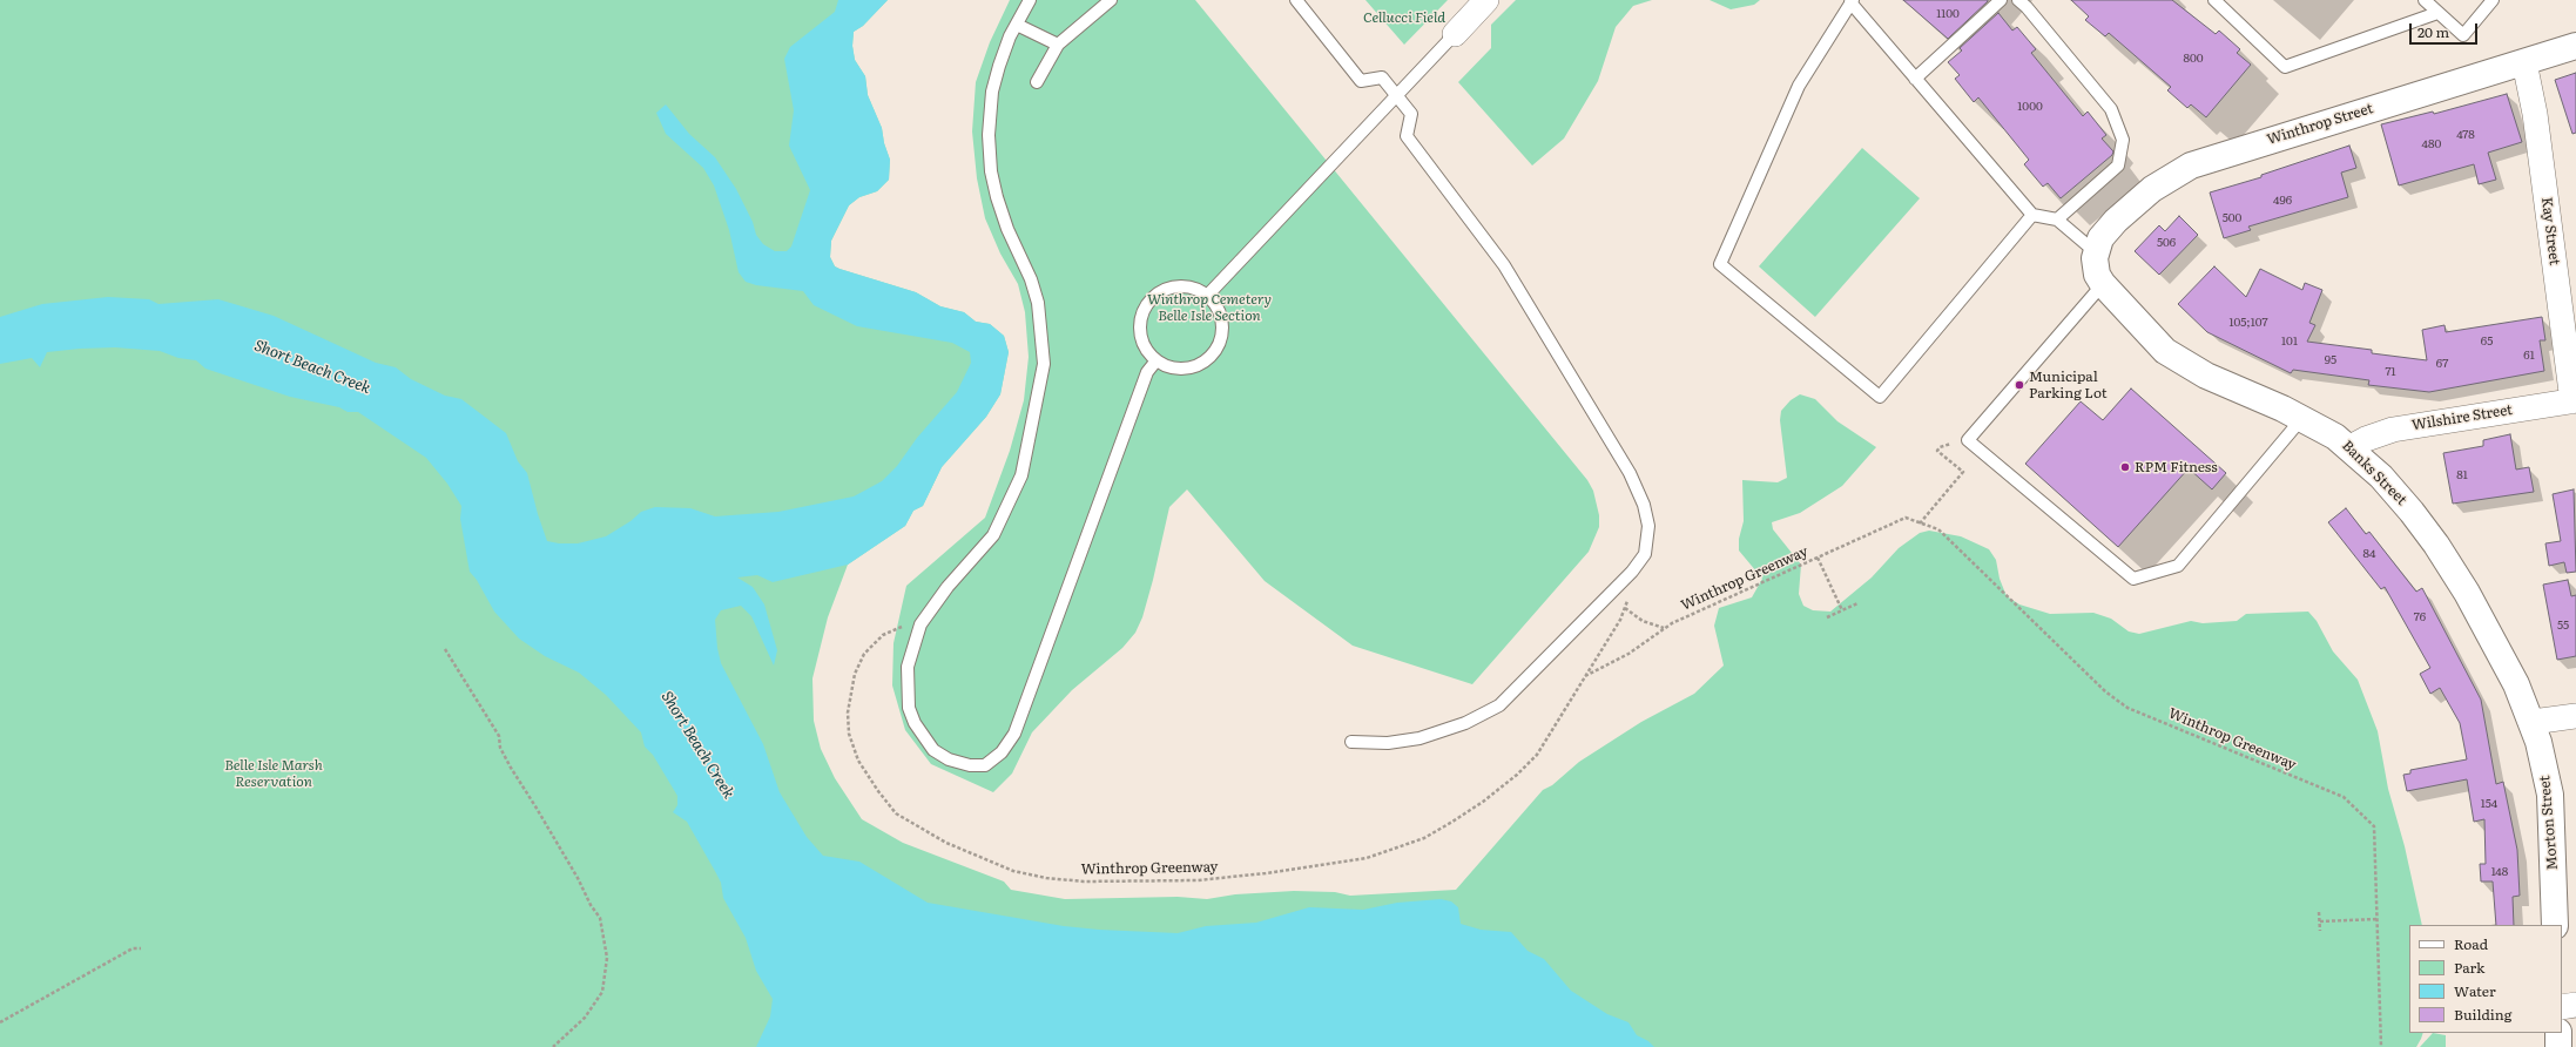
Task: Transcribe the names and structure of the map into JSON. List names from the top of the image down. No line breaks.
{"streets":{"street":["Winthrop Street","Kay Street","Wilshire Street","Banks Street","Morton Street"],"path":["Winthrop Greenway"]},"crossings":[["Winthrop Street","Kay Street"],["Winthrop Street","Banks Street"],["Kay Street","Wilshire Street"],["Wilshire Street","Banks Street"],["Banks Street","Morton Street"]],"water":["Short Beach Creek"],"parks":["Cellucci Field","Winthrop Cemetery Belle Isle Section","Belle Isle Marsh Reservation"],"places":["Municipal Parking Lot","RPM Fitness"],"house_numbers":["1100","800","1000","478","480","496","500","506","105;107","101","65","61","95","67","71","81","84","76","55","154","148"],"legend":["Road","Park","Water","Building"],"scale_bar":"20 m"}
